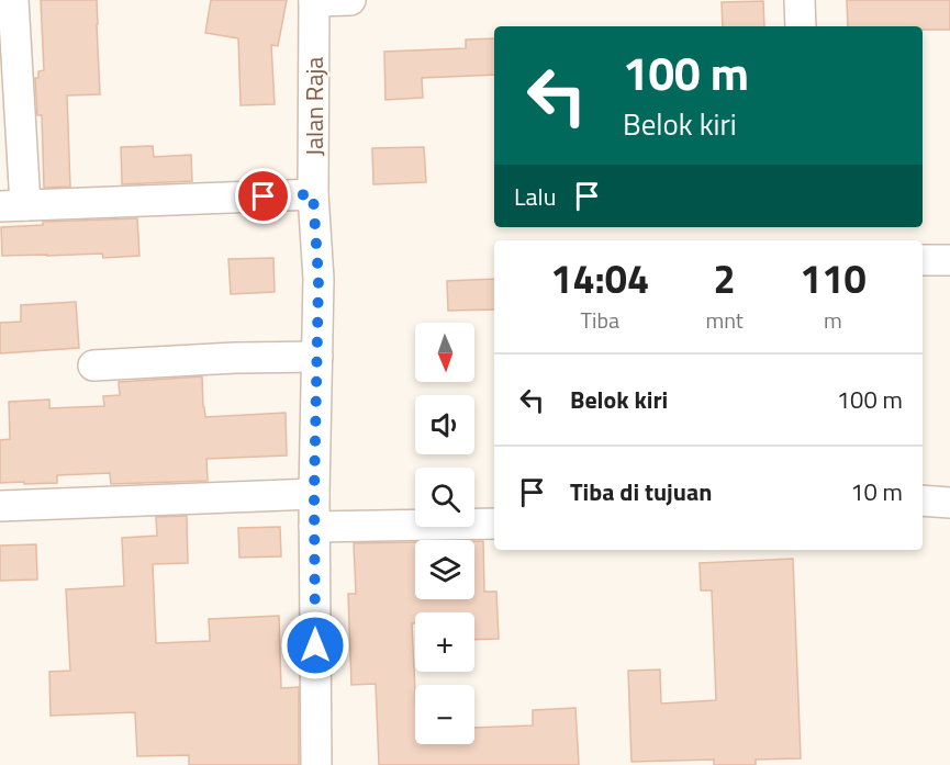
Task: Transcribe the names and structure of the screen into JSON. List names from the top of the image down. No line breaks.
{"streets":{"street":["Jalan Raja"]},"north":"bottom","page":{"turn":["100 m","Belok kiri"],"then":"Lalu","eta":["14:04","Tiba","2","mnt","110","m"],"map_buttons":["+","−"],"list":[{"name":"Belok kiri","value":"100 m"},{"name":"Tiba di tujuan","value":"10 m"}]}}
